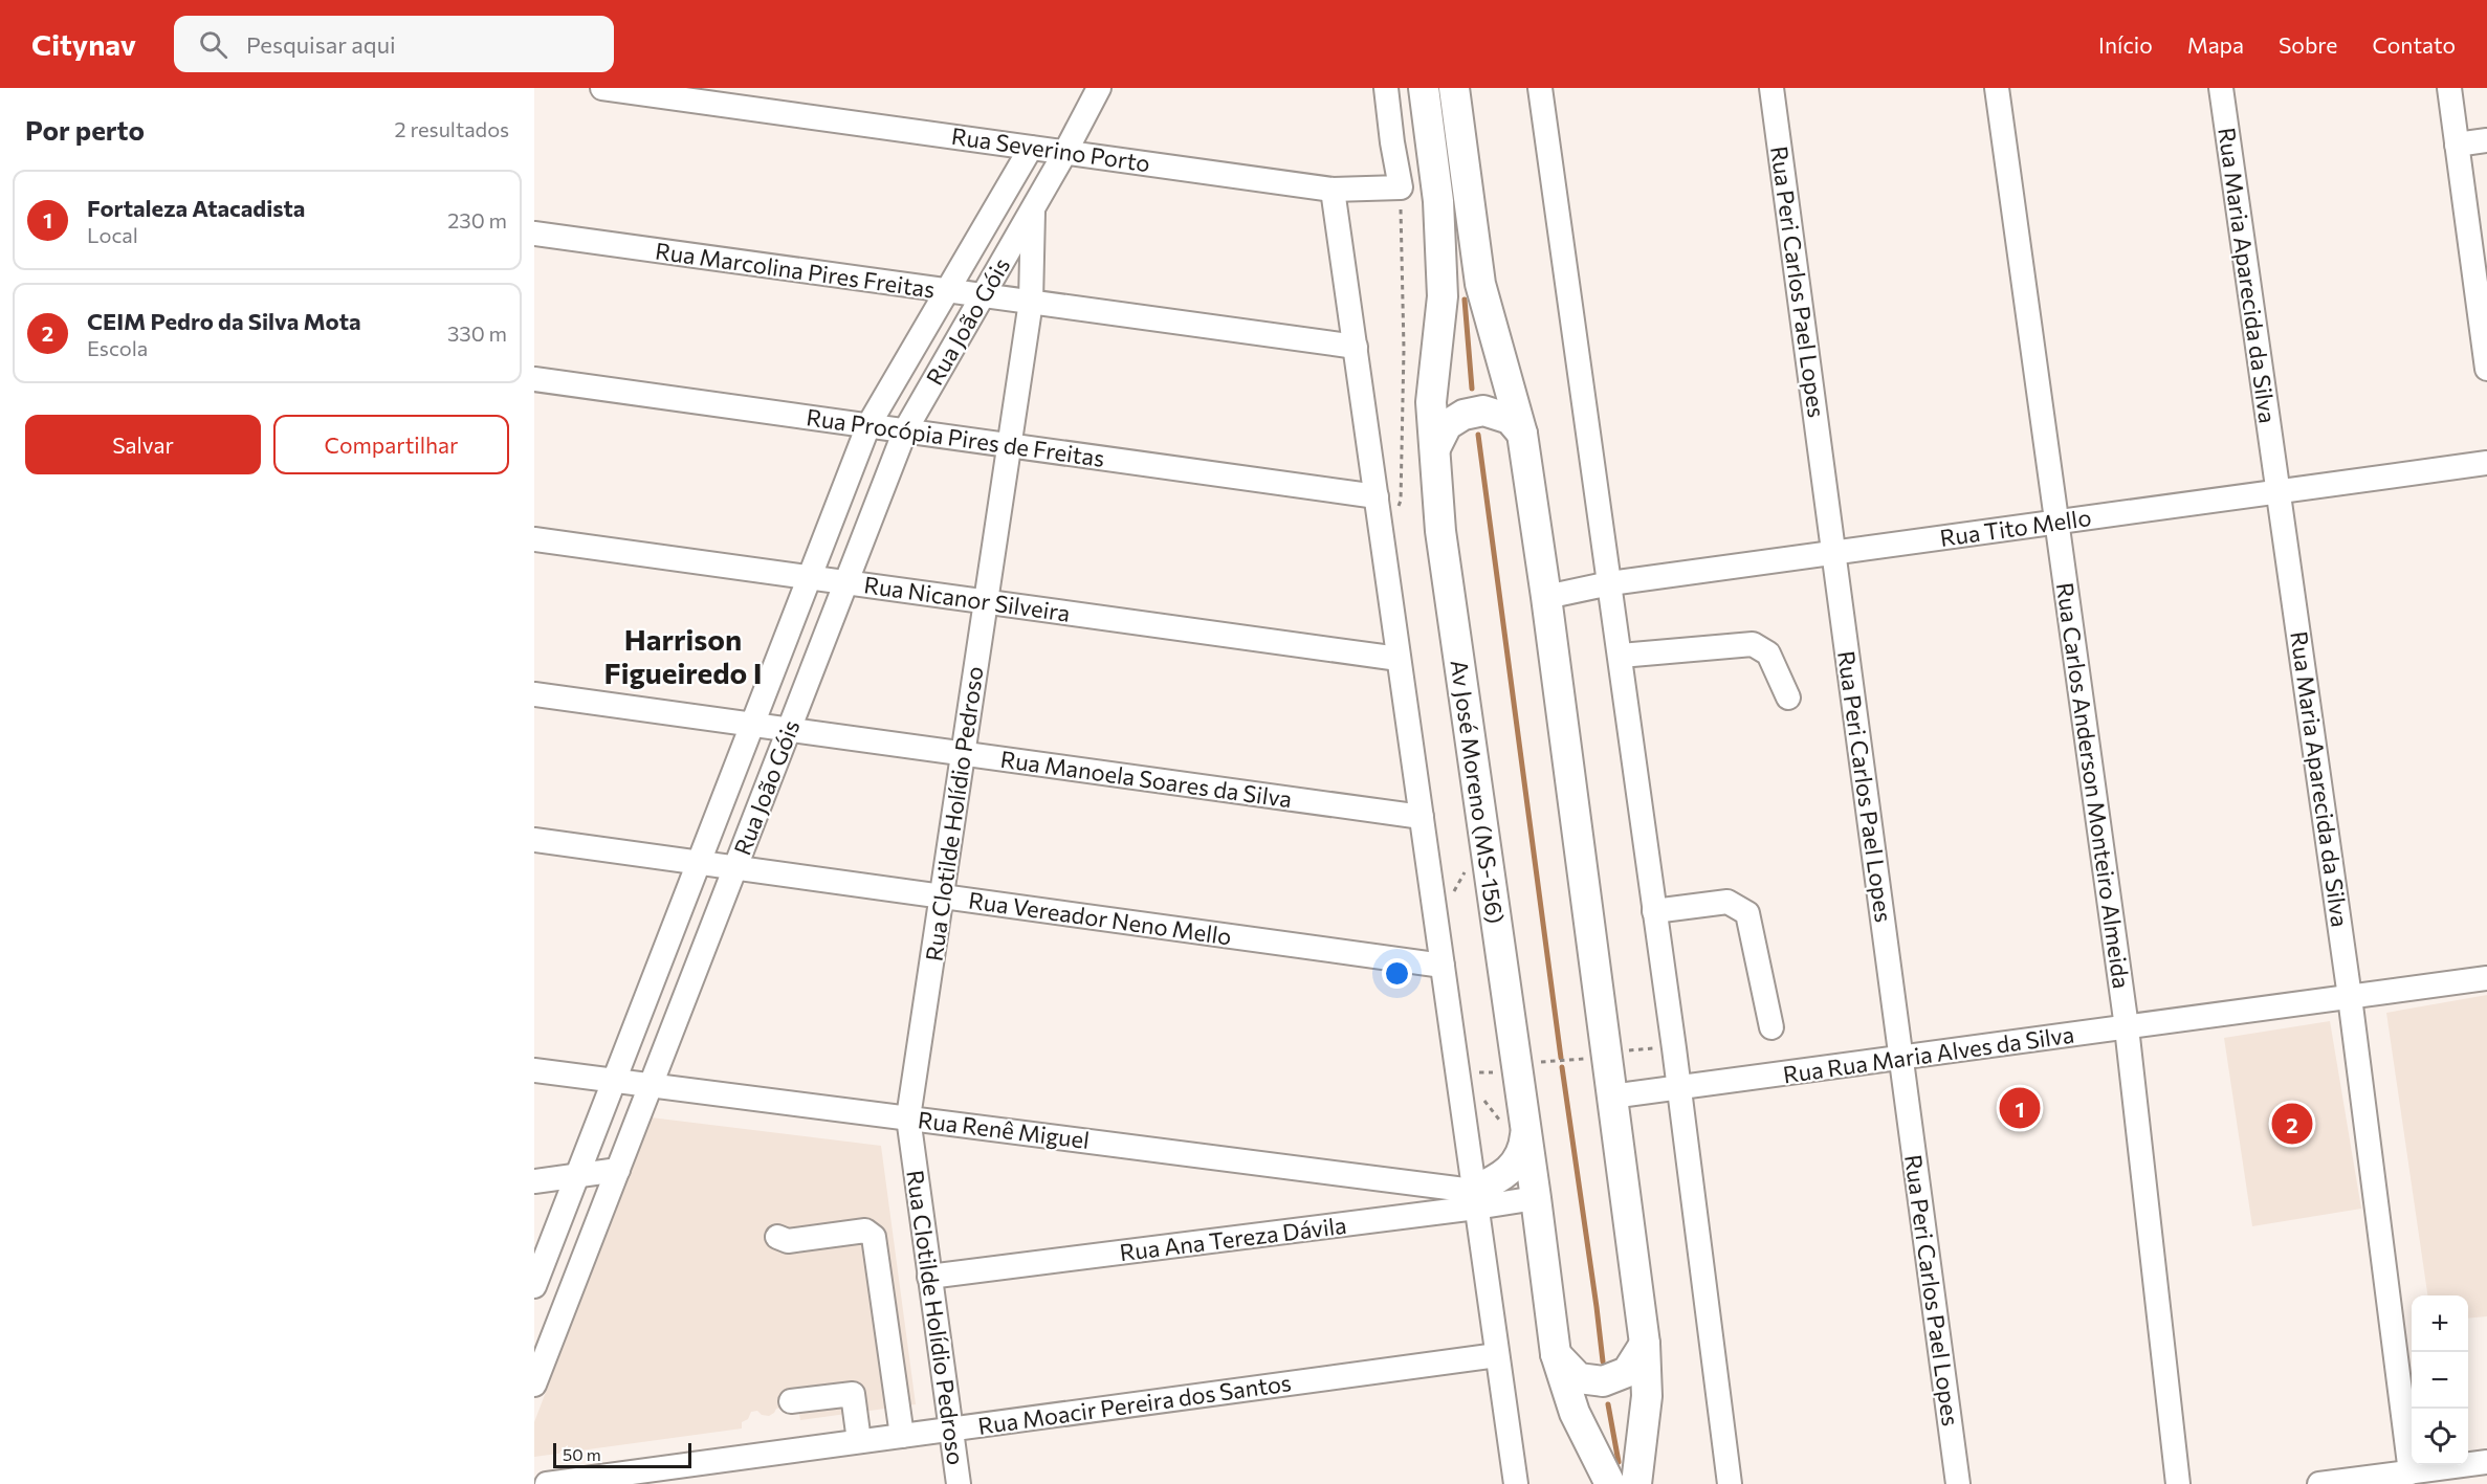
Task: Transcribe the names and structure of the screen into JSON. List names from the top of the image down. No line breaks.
{"streets":{"main road":["Av José Moreno (MS-156)"],"street":["Rua Severino Porto","Rua Marcolina Pires Freitas","Rua Maria Aparecida da Silva","Rua Peri Carlos Pael Lopes","Rua João Góis","Rua Procópia Pires de Freitas","Rua Tito Mello","Rua Nicanor Silveira","Rua Manoela Soares da Silva","Rua Carlos Anderson Monteiro Almeida","Rua Clotilde Holídio Pedroso","Rua Vereador Neno Mello","Rua Rua Maria Alves da Silva","Rua Renê Miguel","Rua Ana Tereza Dávila","Rua Moacir Pereira dos Santos"]},"crossings":[["Rua Severino Porto","Rua João Góis"],["Rua Severino Porto","Rua Clotilde Holídio Pedroso"],["Rua Marcolina Pires Freitas","Rua João Góis"],["Rua Marcolina Pires Freitas","Rua Clotilde Holídio Pedroso"],["Rua Maria Aparecida da Silva","Rua Tito Mello"],["Rua Maria Aparecida da Silva","Rua Rua Maria Alves da Silva"],["Rua Peri Carlos Pael Lopes","Rua Tito Mello"],["Rua Peri Carlos Pael Lopes","Rua Rua Maria Alves da Silva"],["Rua João Góis","Rua Procópia Pires de Freitas"],["Rua João Góis","Rua Nicanor Silveira"],["Rua João Góis","Rua Manoela Soares da Silva"],["Rua João Góis","Rua Clotilde Holídio Pedroso"],["Rua João Góis","Rua Vereador Neno Mello"],["Rua João Góis","Rua Renê Miguel"],["Rua Procópia Pires de Freitas","Rua Clotilde Holídio Pedroso"],["Rua Tito Mello","Rua Carlos Anderson Monteiro Almeida"],["Rua Nicanor Silveira","Rua Clotilde Holídio Pedroso"],["Rua Manoela Soares da Silva","Rua Clotilde Holídio Pedroso"],["Rua Carlos Anderson Monteiro Almeida","Rua Rua Maria Alves da Silva"],["Av José Moreno (MS-156)","Rua Ana Tereza Dávila"],["Rua Clotilde Holídio Pedroso","Rua Vereador Neno Mello"],["Rua Clotilde Holídio Pedroso","Rua Renê Miguel"],["Rua Clotilde Holídio Pedroso","Rua Ana Tereza Dávila"],["Rua Clotilde Holídio Pedroso","Rua Moacir Pereira dos Santos"],["Rua Renê Miguel","Rua Ana Tereza Dávila"]],"districts":["Harrison Figueiredo I"],"scale_bar":"50 m","page":{"header":"Citynav","search":"Pesquisar aqui","nav":["Início","Mapa","Sobre","Contato"],"heading":["Por perto","2 resultados"],"list":[{"mark":"1","name":"Fortaleza Atacadista","note":"Local","value":"230 m"},{"mark":"2","name":"CEIM Pedro da Silva Mota","note":"Escola","value":"330 m"}],"buttons":["Salvar","Compartilhar"],"pins":["1","2"],"map_buttons":["+","−"],"scale":"50 m"}}
